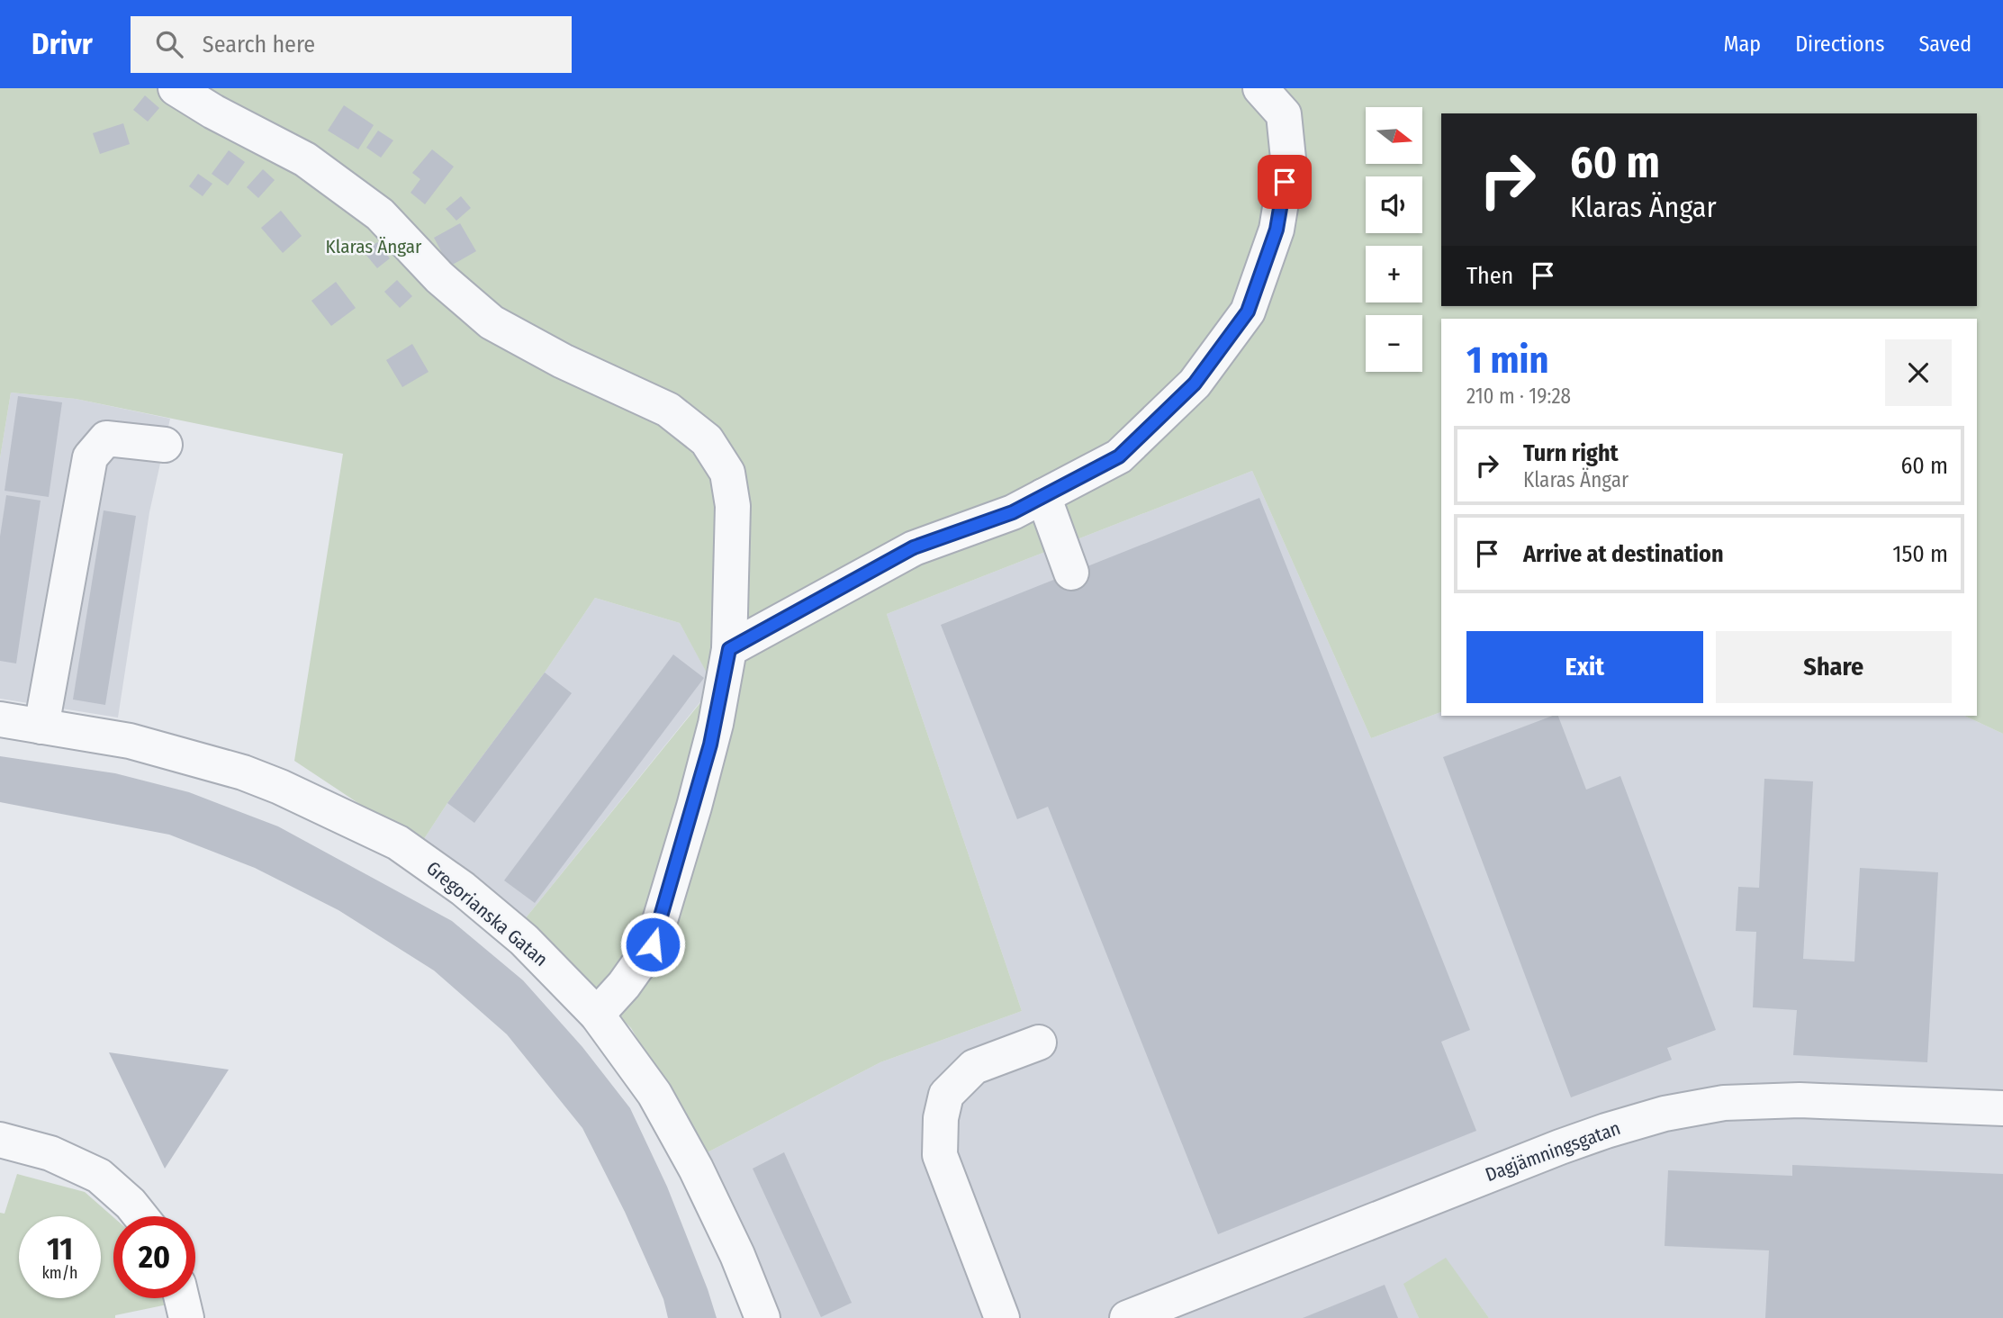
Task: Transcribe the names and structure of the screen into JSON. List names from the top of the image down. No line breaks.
{"streets":{"street":["Gregorianska Gatan","Dagjämningsgatan"]},"parks":["Klaras Ängar"],"north":"right","page":{"header":"Drivr","search":"Search here","nav":["Map","Directions","Saved"],"map_buttons":["+","−"],"turn":["60 m","Klaras Ängar"],"then":"Then","heading":["1 min","210 m · 19:28"],"list":[{"name":"Turn right","note":"Klaras Ängar","value":"60 m"},{"name":"Arrive at destination","value":"150 m"}],"buttons":["Exit","Share"],"speed":"11 km/h","limit":"20"}}
